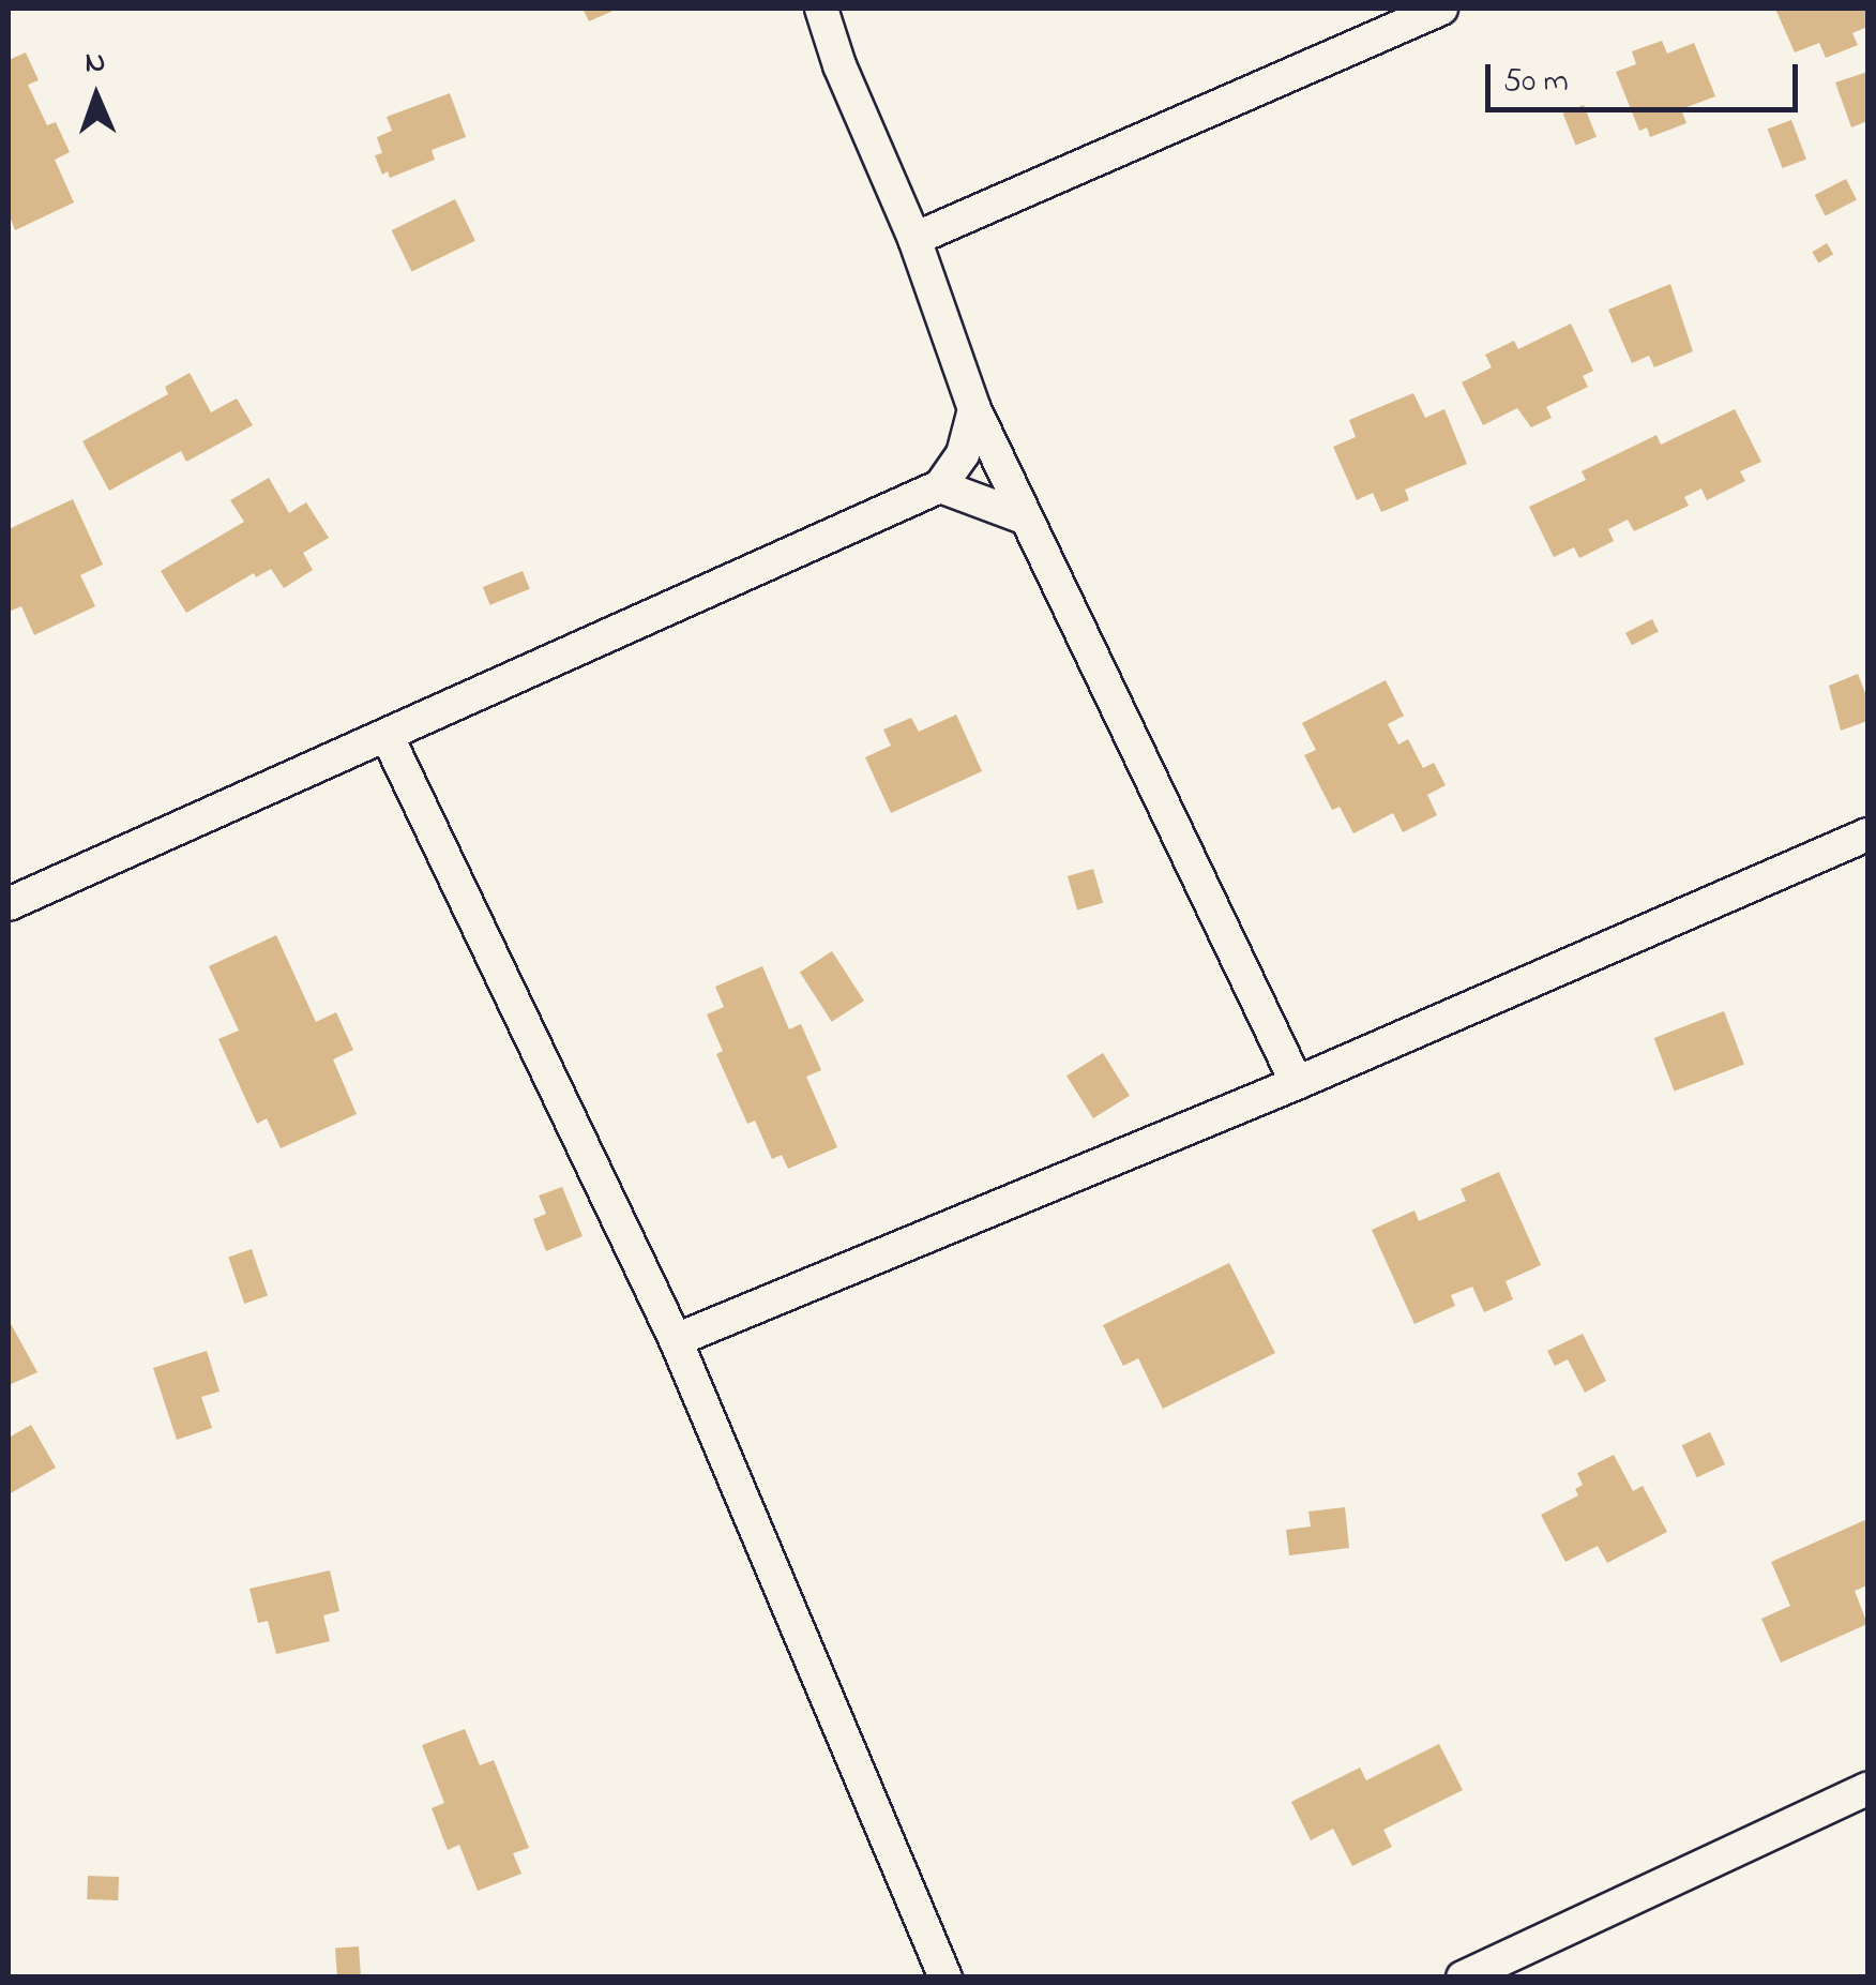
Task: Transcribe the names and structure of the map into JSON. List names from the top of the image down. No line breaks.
{"scale_bar":"50 m","north":"top"}
